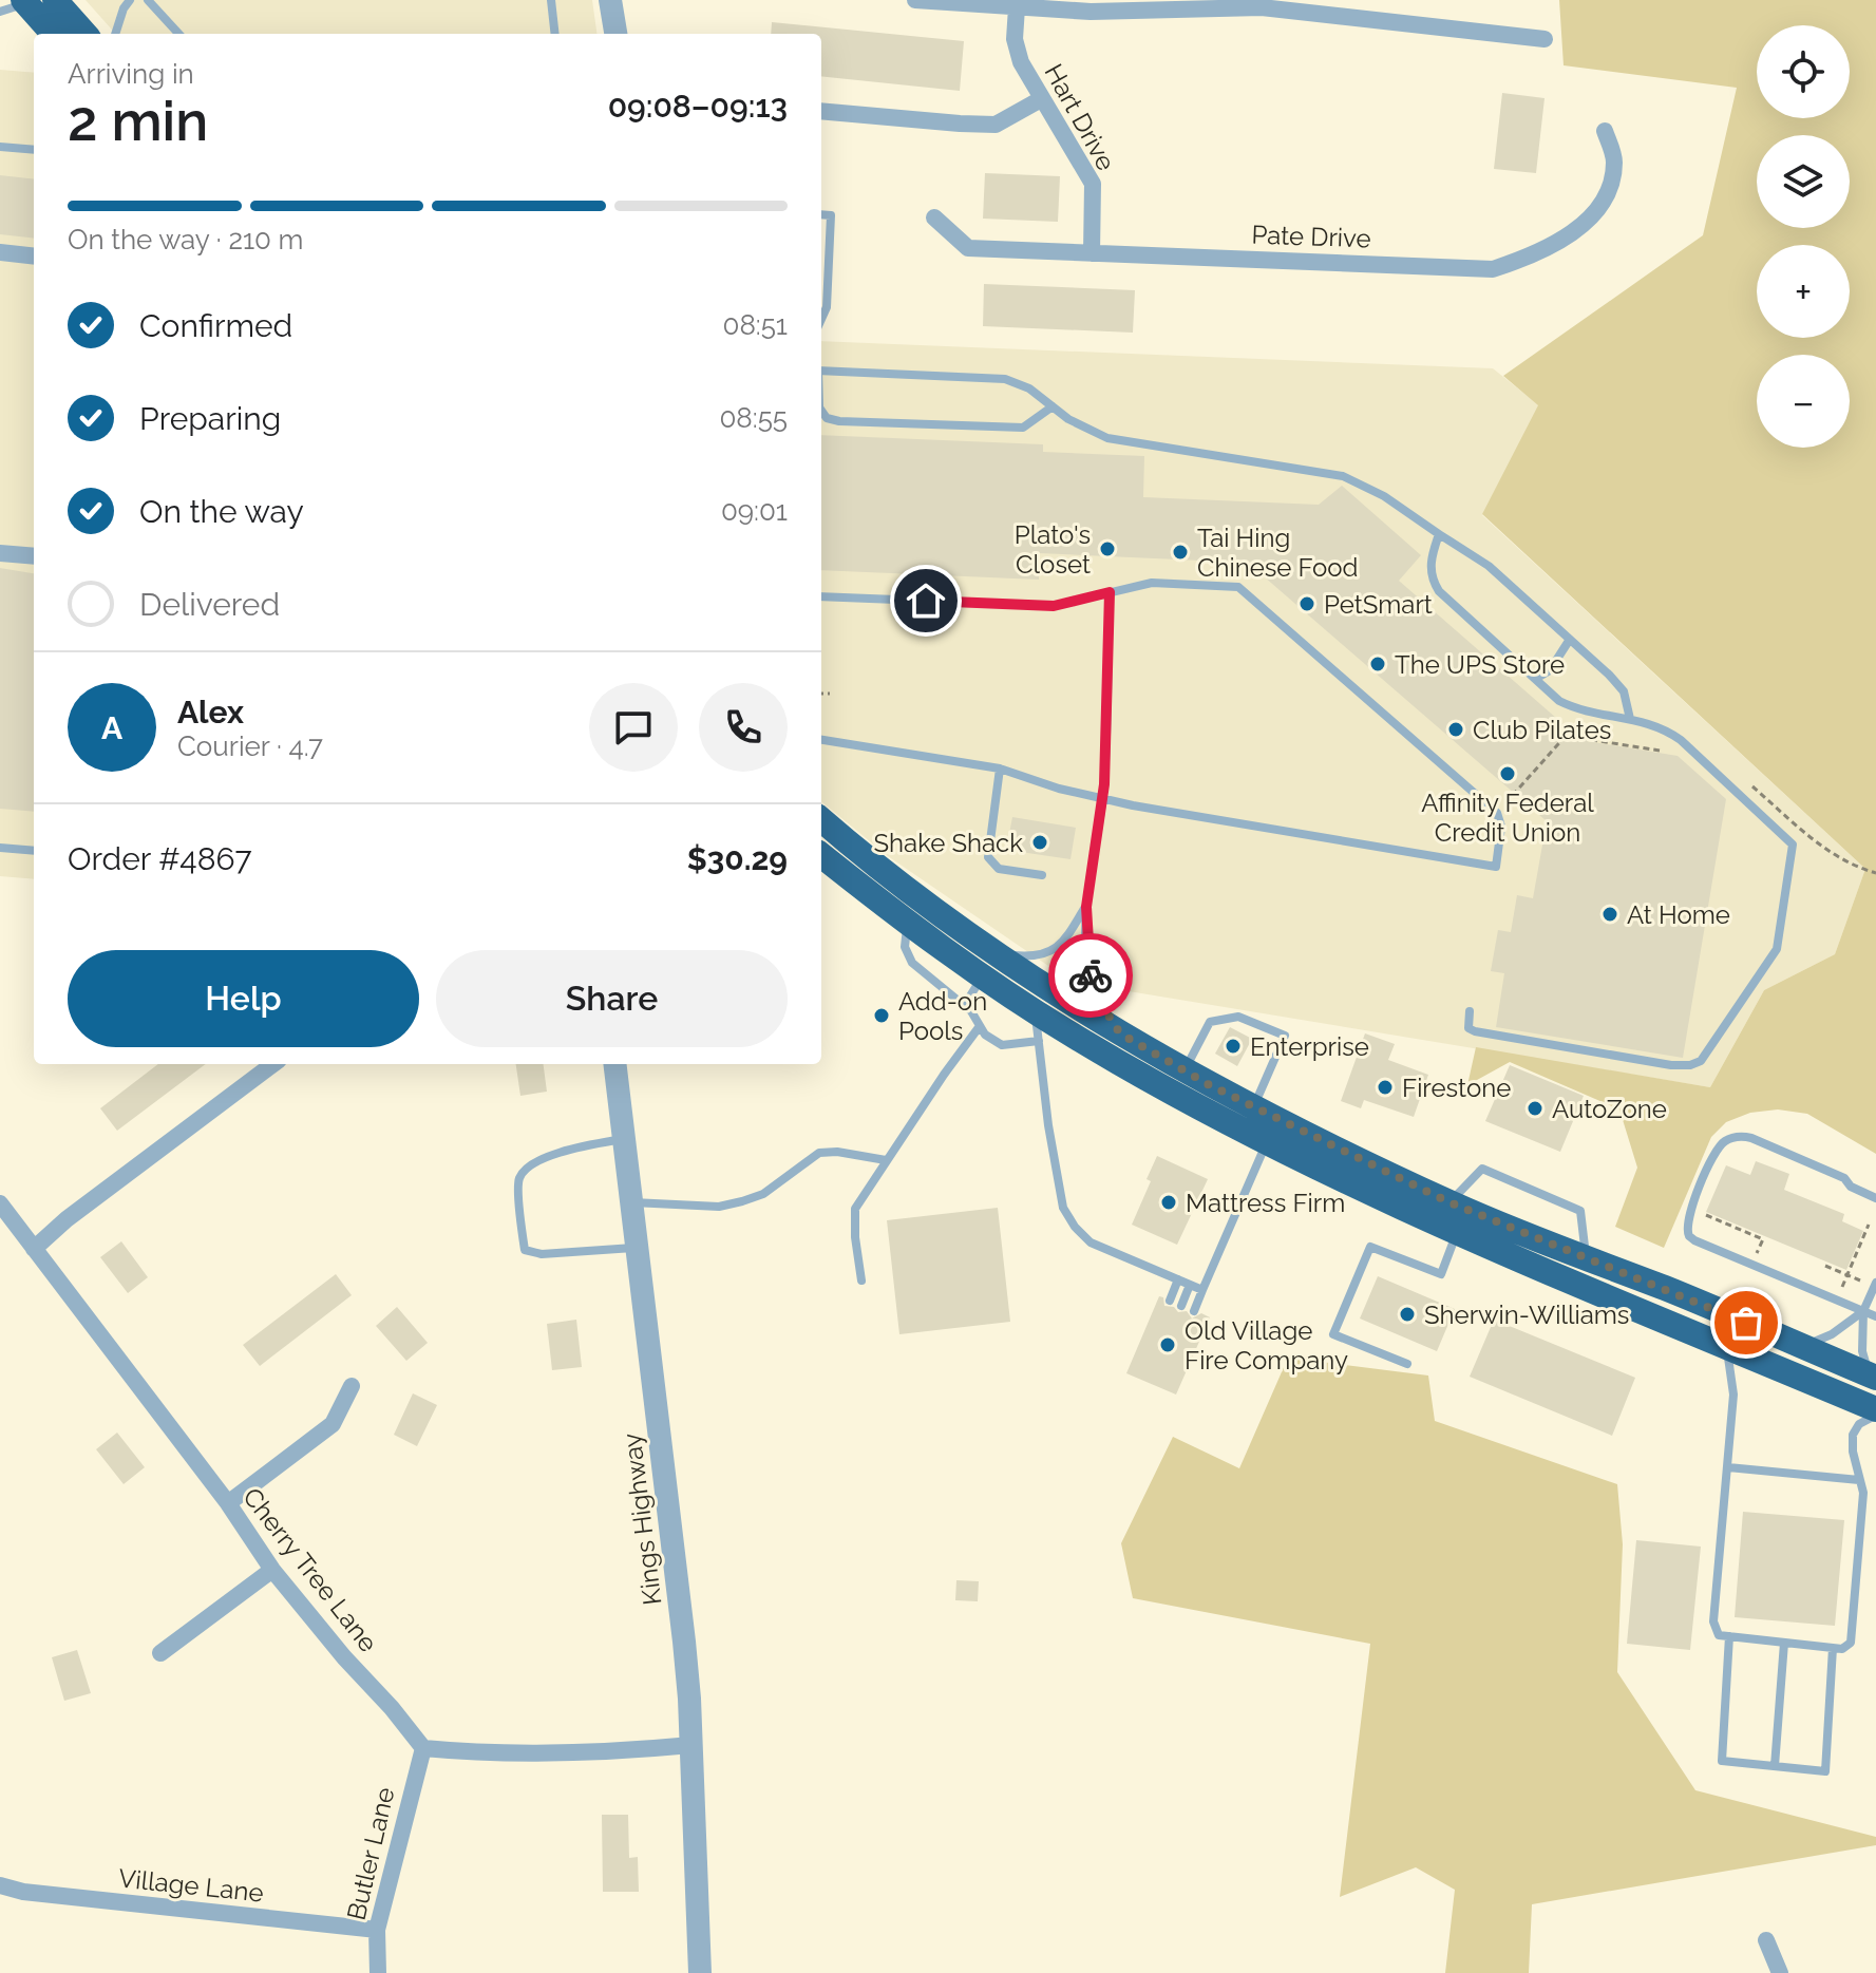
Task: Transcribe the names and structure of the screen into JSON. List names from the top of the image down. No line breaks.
{"streets":{"street":["Hart Drive","Pate Drive","Kings Highway","Cherry Tree Lane","Butler Lane","Village Lane"]},"crossings":[["Hart Drive","Pate Drive"],["Cherry Tree Lane","Butler Lane"],["Butler Lane","Village Lane"]],"places":["Plato's Closet","Tai Hing Chinese Food","PetSmart","The UPS Store","Club Pilates","Affinity Federal Credit Union","Shake Shack","At Home","Add-on Pools","Enterprise","Firestone","AutoZone","Mattress Firm","Sherwin-Williams","Old Village Fire Company"],"page":{"map_buttons":["+","−"],"heading":["2 min","Arriving in","09:08–09:13"],"panel":["Alex","Courier · 4.7","Order #4867","$30.29"],"bar":"On the way · 210 m","list":[["Confirmed","08:51"],["Preparing","08:55"],["On the way","09:01"],"Delivered"],"round":"A","buttons":["Help","Share"]}}
